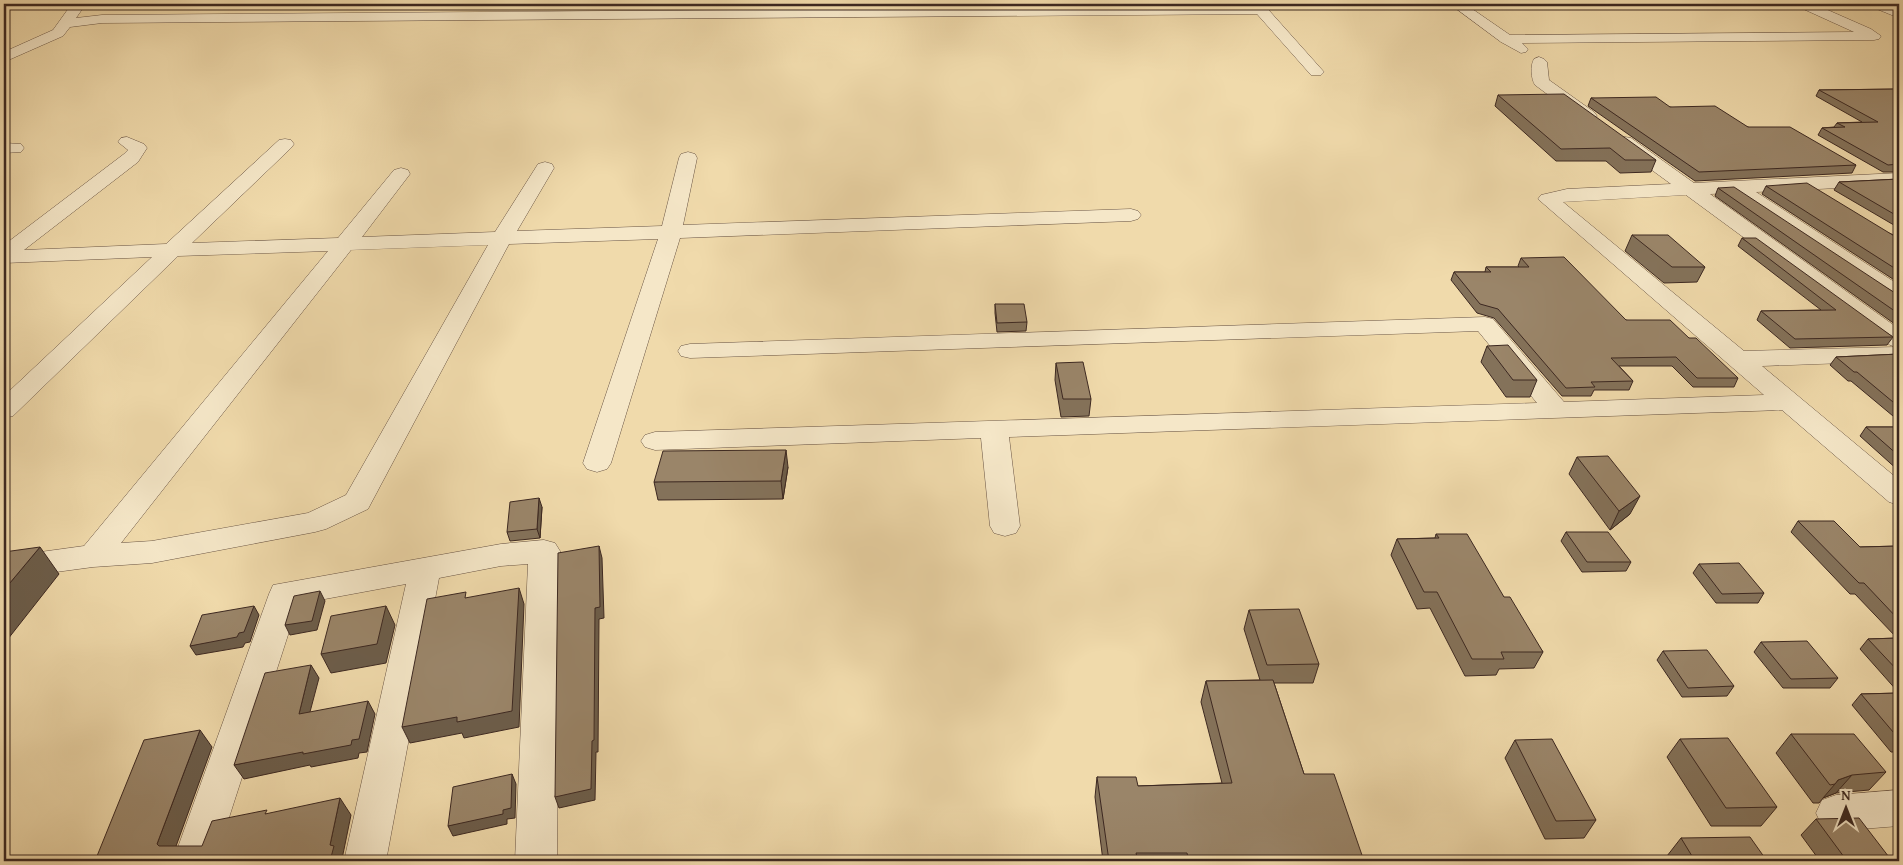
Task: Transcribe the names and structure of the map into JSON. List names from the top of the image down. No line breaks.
{"north":"top"}
